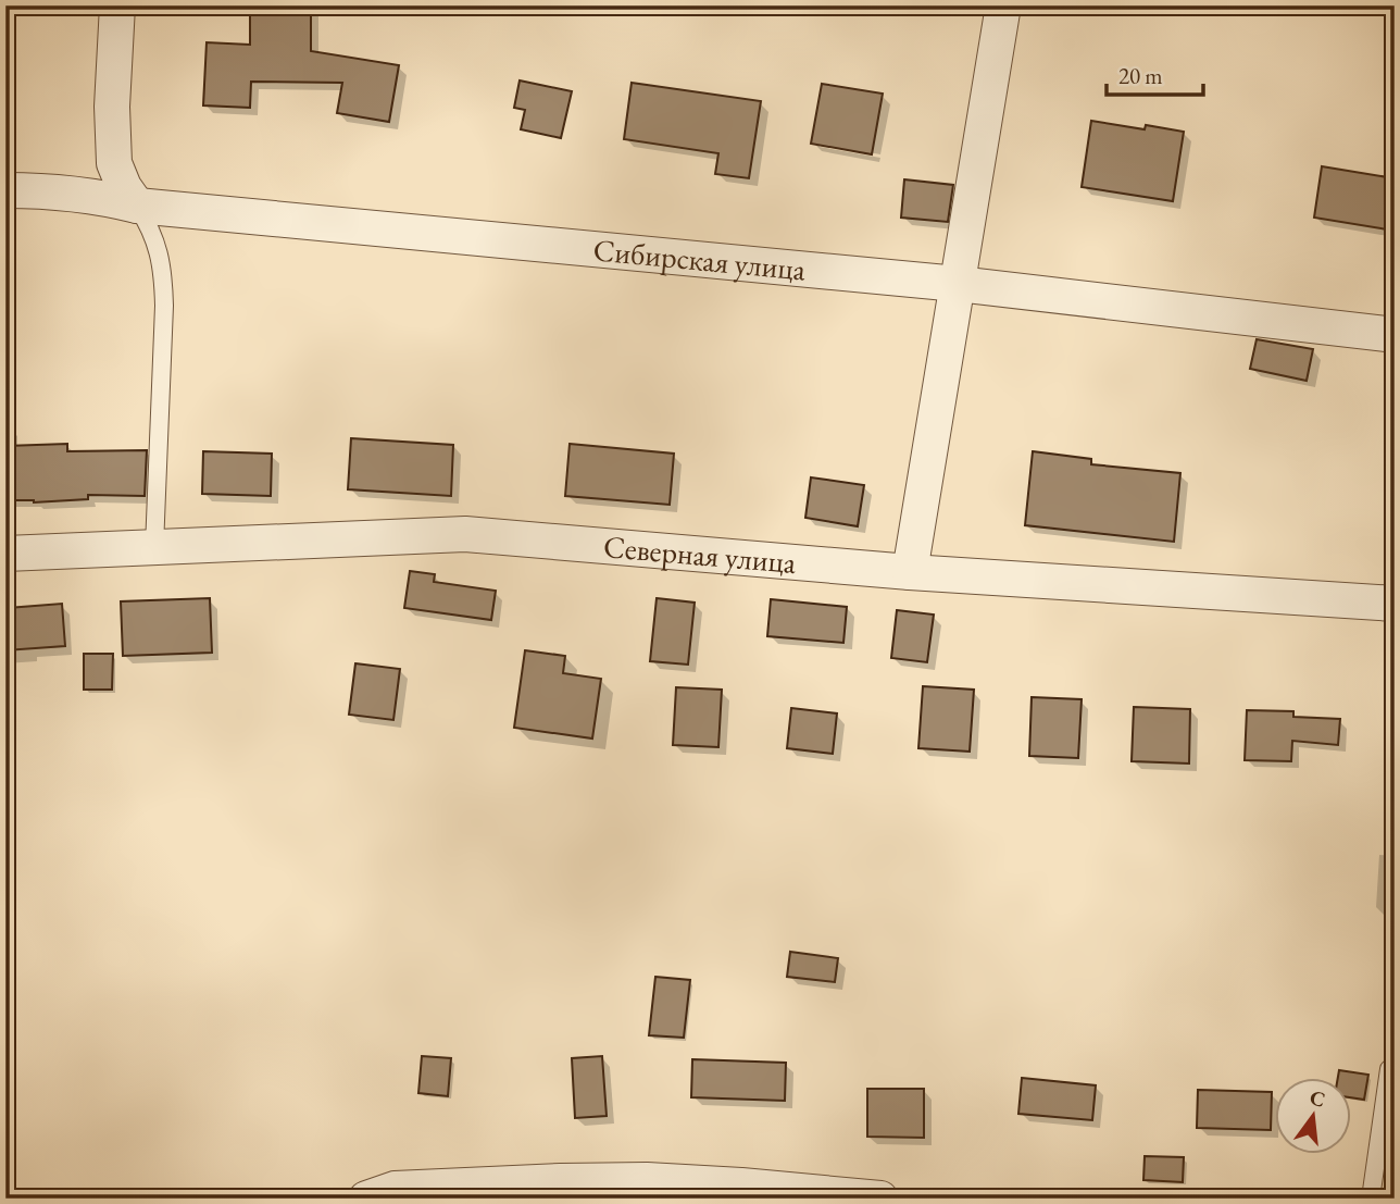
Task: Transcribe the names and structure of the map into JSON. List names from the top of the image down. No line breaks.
{"streets":{"street":["Сибирская улица","Северная улица"]},"scale_bar":"20 m","north":"top"}
